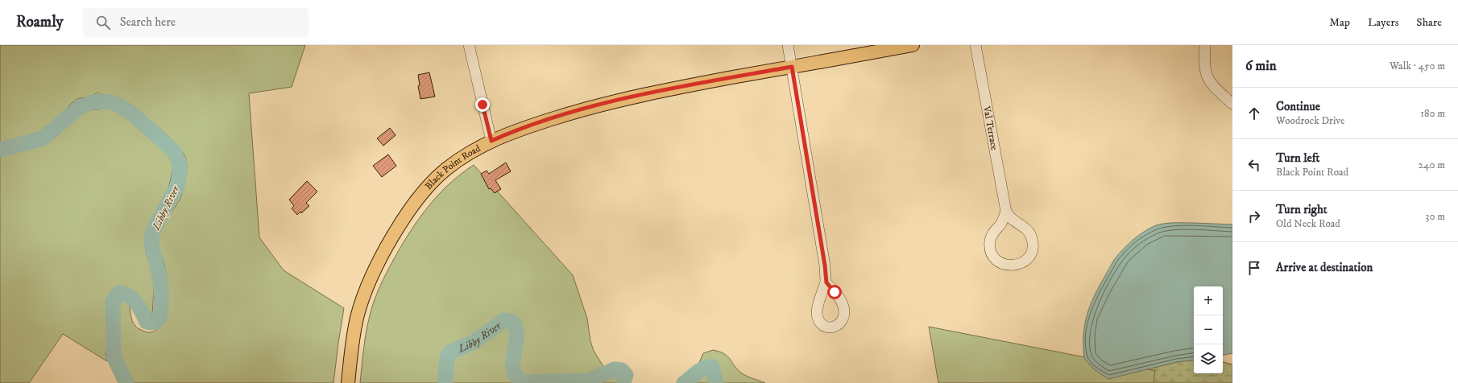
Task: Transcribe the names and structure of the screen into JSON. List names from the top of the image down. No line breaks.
{"streets":{"main road":["Black Point Road"],"street":["Val Terrace"]},"water":["Libby River"],"page":{"header":"Roamly","search":"Search here","nav":["Map","Layers","Share"],"heading":["6 min","Walk · 450 m"],"list":[["Continue","Woodrock Drive","180 m"],["Turn left","Black Point Road","240 m"],["Turn right","Old Neck Road","30 m"],"Arrive at destination"],"map_buttons":["+","−"]}}
